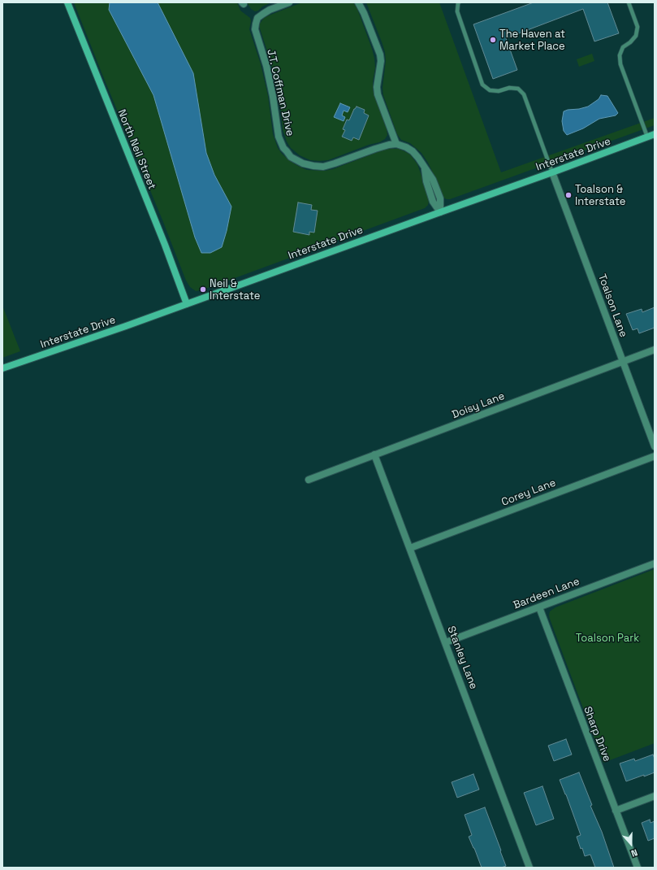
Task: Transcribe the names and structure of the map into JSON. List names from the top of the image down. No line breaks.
{"streets":{"main road":["North Neil Street","Interstate Drive"],"street":["J.T. Coffman Drive","Toalson Lane","Doisy Lane","Corey Lane","Bardeen Lane","Stanley Lane","Sharp Drive"]},"crossings":[["North Neil Street","Interstate Drive"],["Interstate Drive","Toalson Lane"],["Toalson Lane","Doisy Lane"],["Doisy Lane","Stanley Lane"],["Corey Lane","Stanley Lane"],["Bardeen Lane","Stanley Lane"],["Bardeen Lane","Sharp Drive"]],"parks":["Toalson Park"],"places":["The Haven at Market Place","Toalson & Interstate","Neil & Interstate"],"north":"bottom"}
